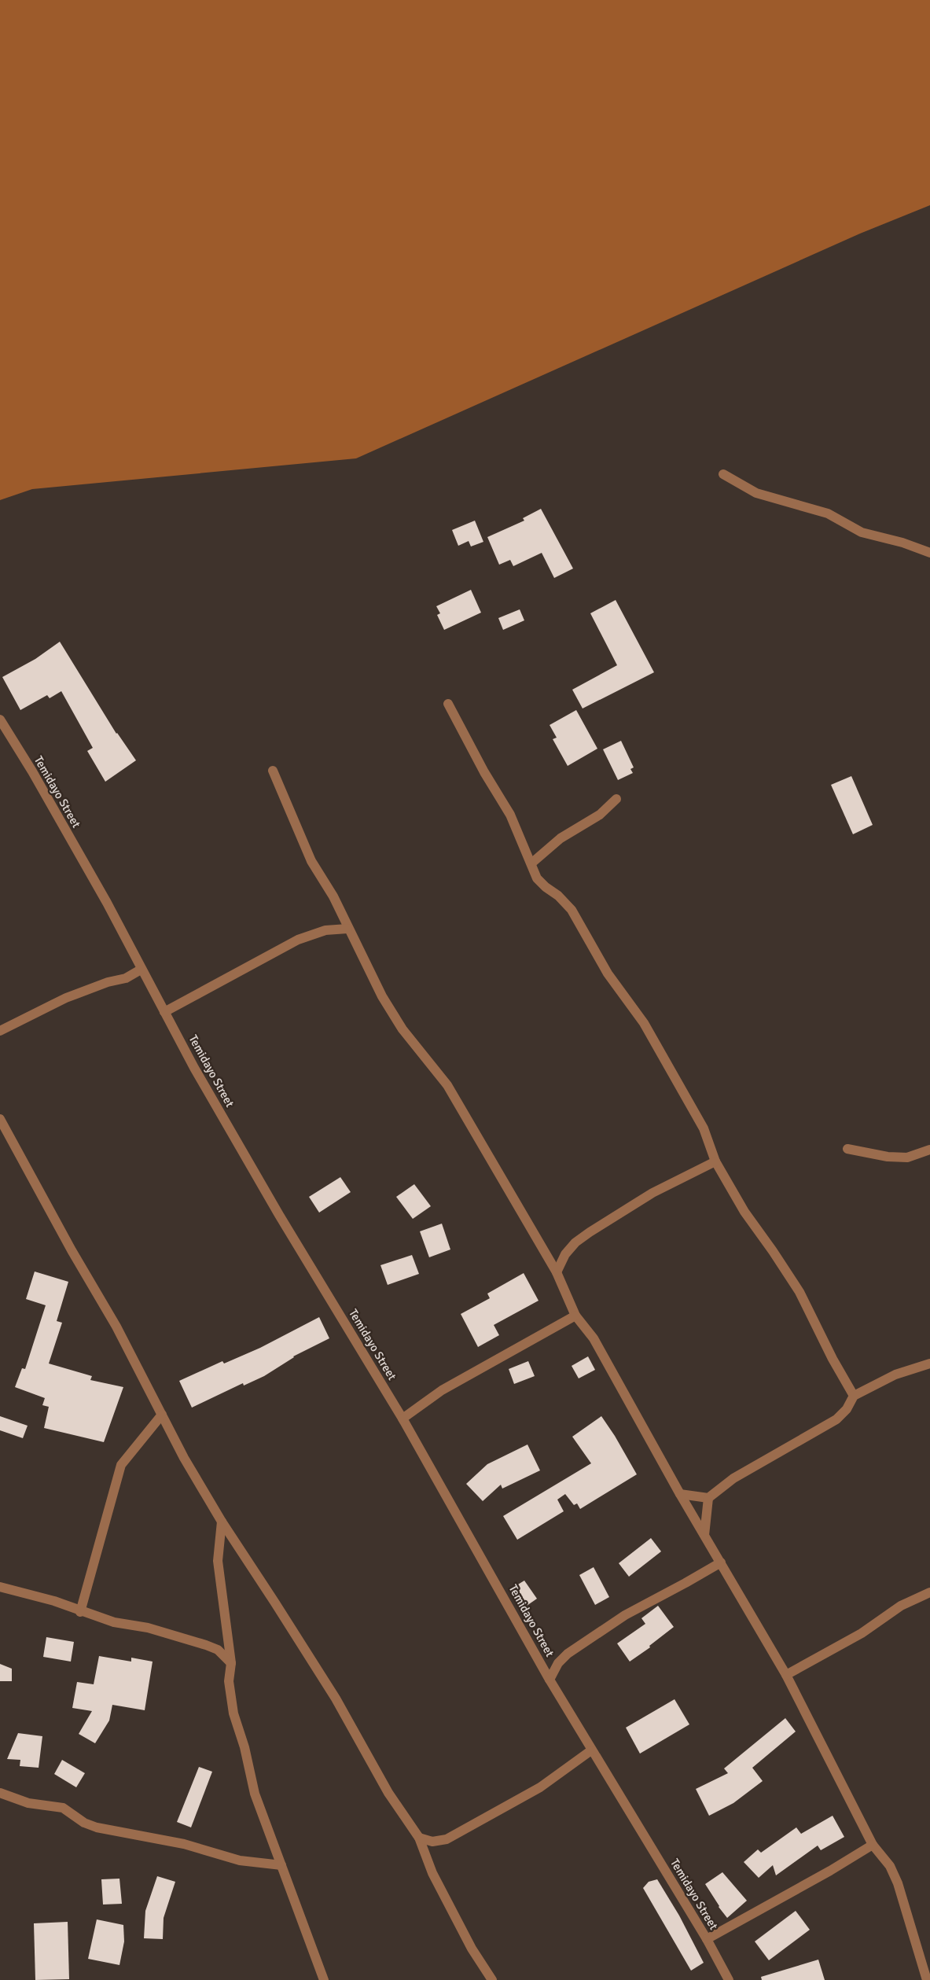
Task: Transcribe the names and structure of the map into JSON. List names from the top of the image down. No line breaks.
{"streets":{"street":["Temidayo Street"]}}
